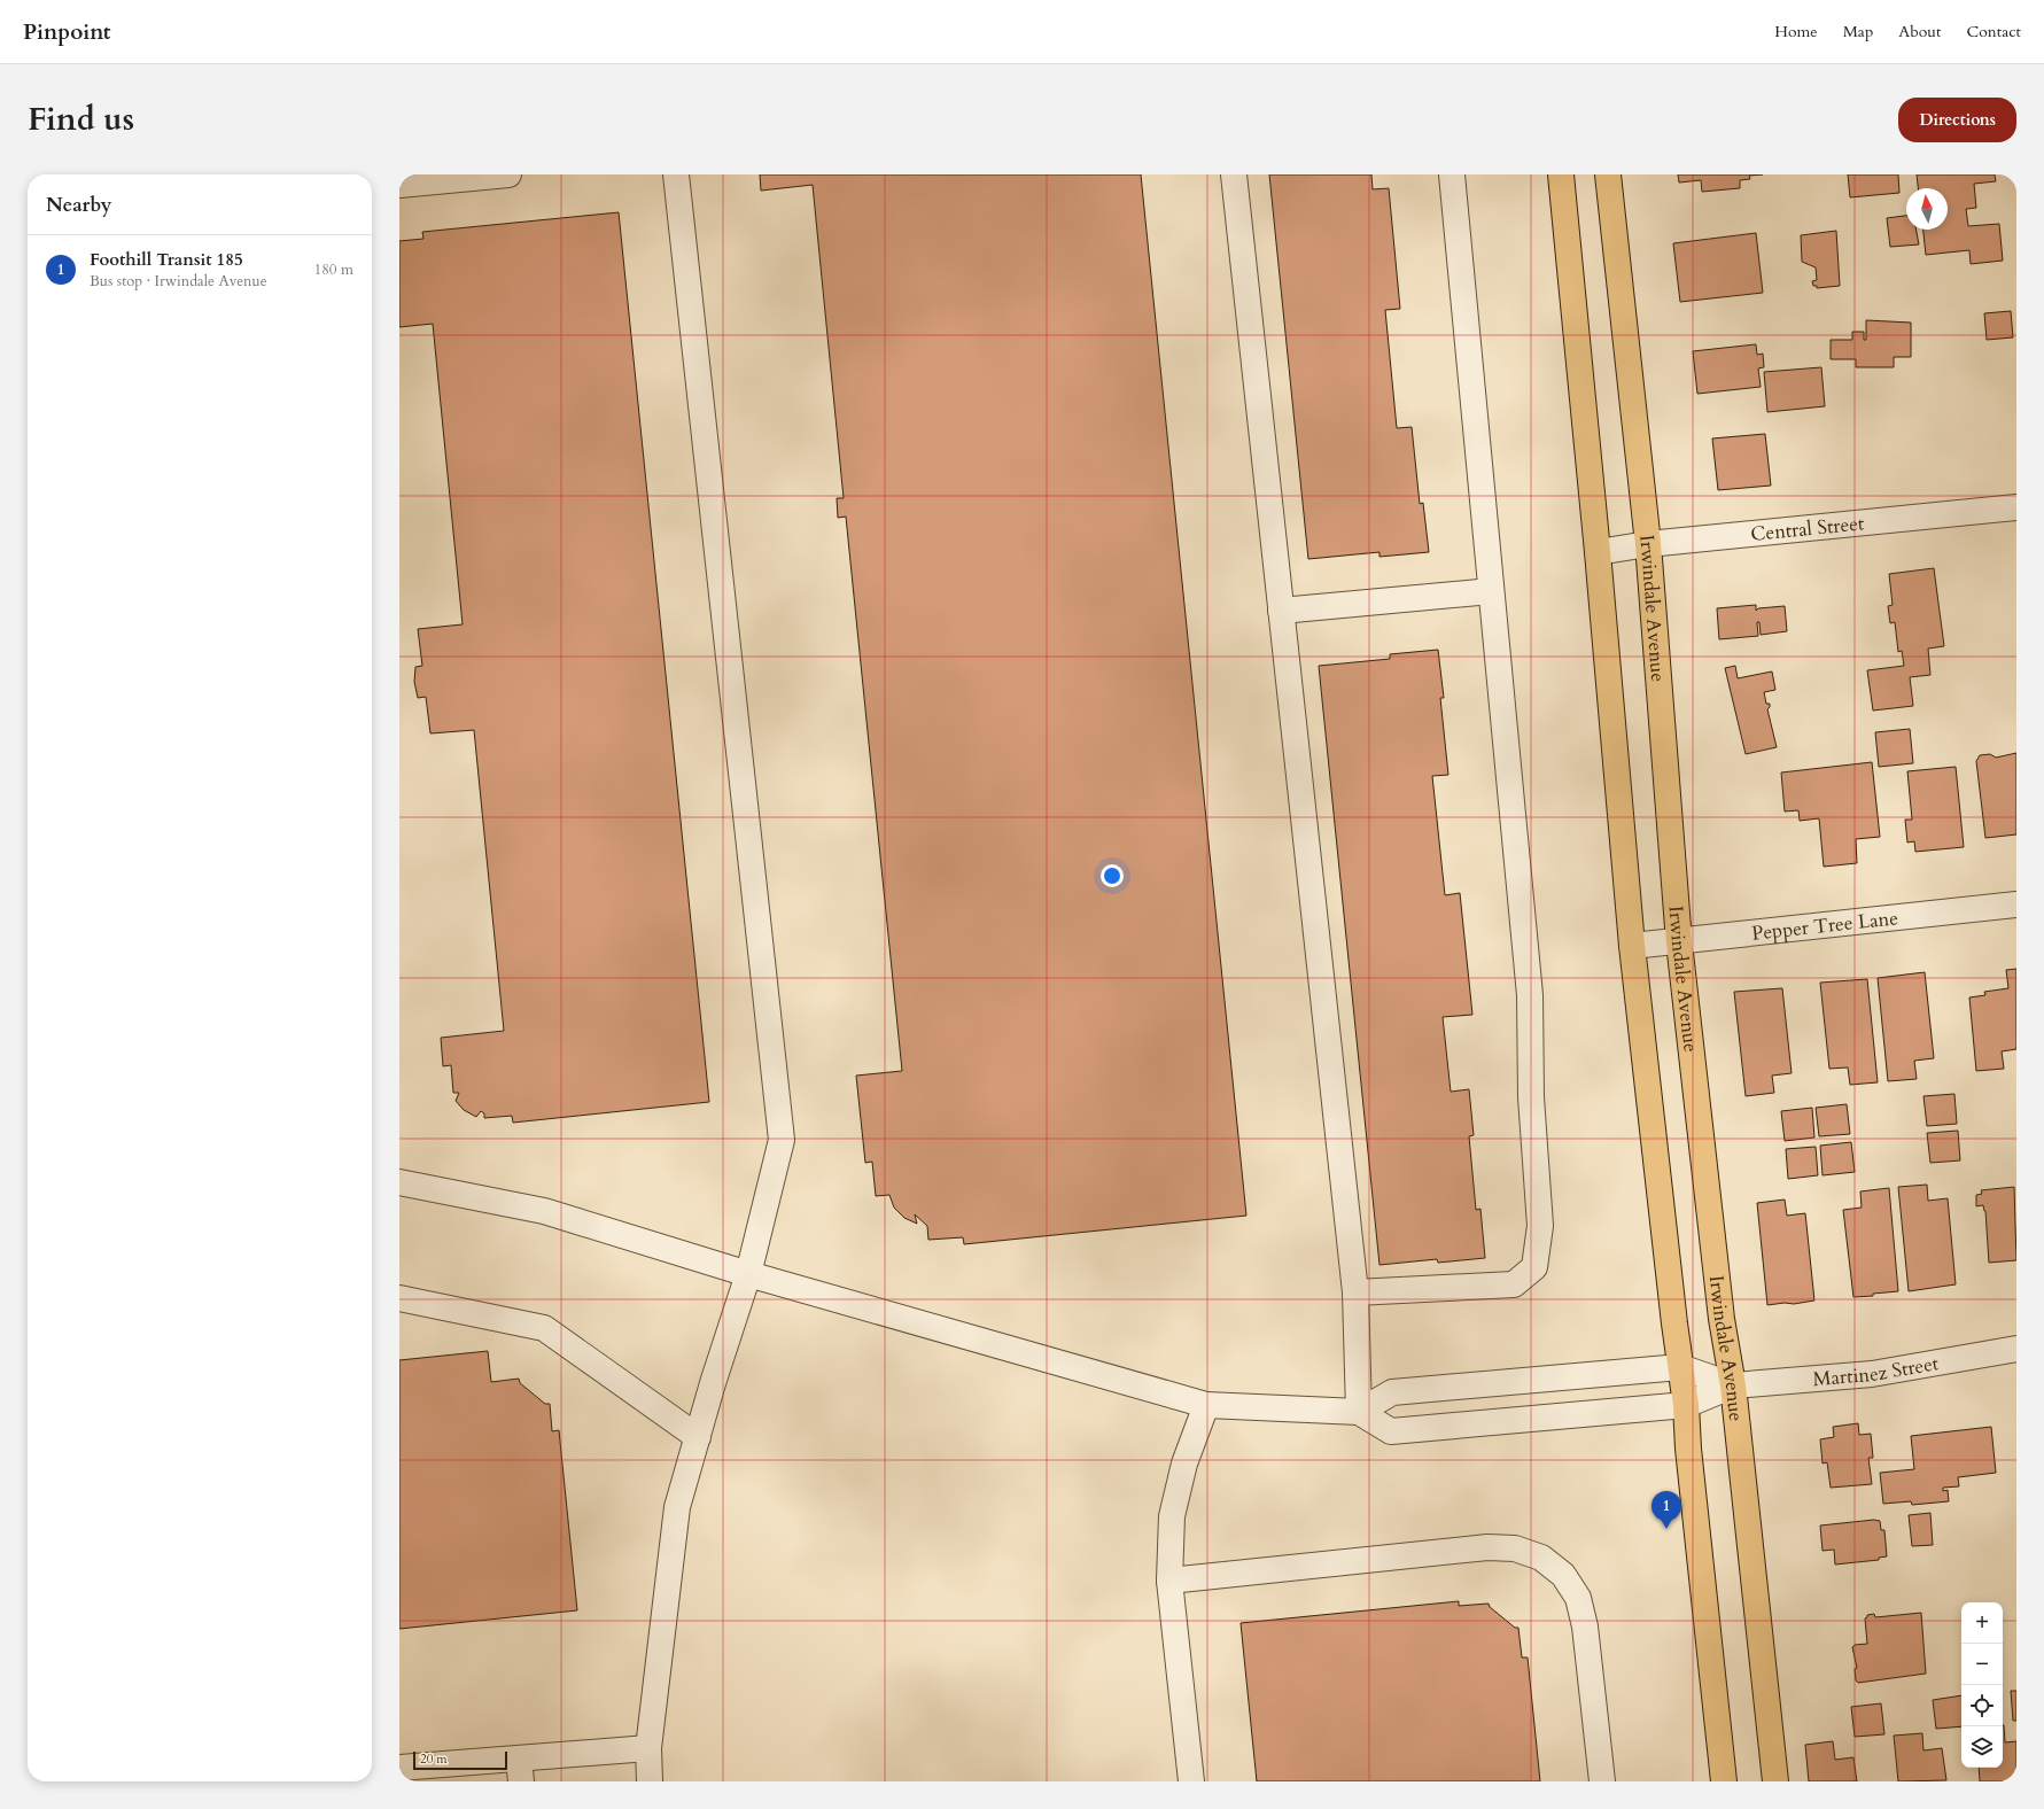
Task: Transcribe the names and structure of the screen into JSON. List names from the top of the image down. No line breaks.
{"streets":{"main road":["Irwindale Avenue"],"street":["Central Street","Pepper Tree Lane","Martinez Street"]},"crossings":[["Central Street","Irwindale Avenue"],["Irwindale Avenue","Pepper Tree Lane"],["Irwindale Avenue","Martinez Street"]],"scale_bar":"20 m","north":"top","page":{"header":"Pinpoint","nav":["Home","Map","About","Contact"],"title":"Find us","buttons":"Directions","heading":"Nearby","list":[{"mark":"1","name":"Foothill Transit 185","note":"Bus stop · Irwindale Avenue","value":"180 m"}],"pins":"1","map_buttons":["+","−"],"scale":"20 m"}}
